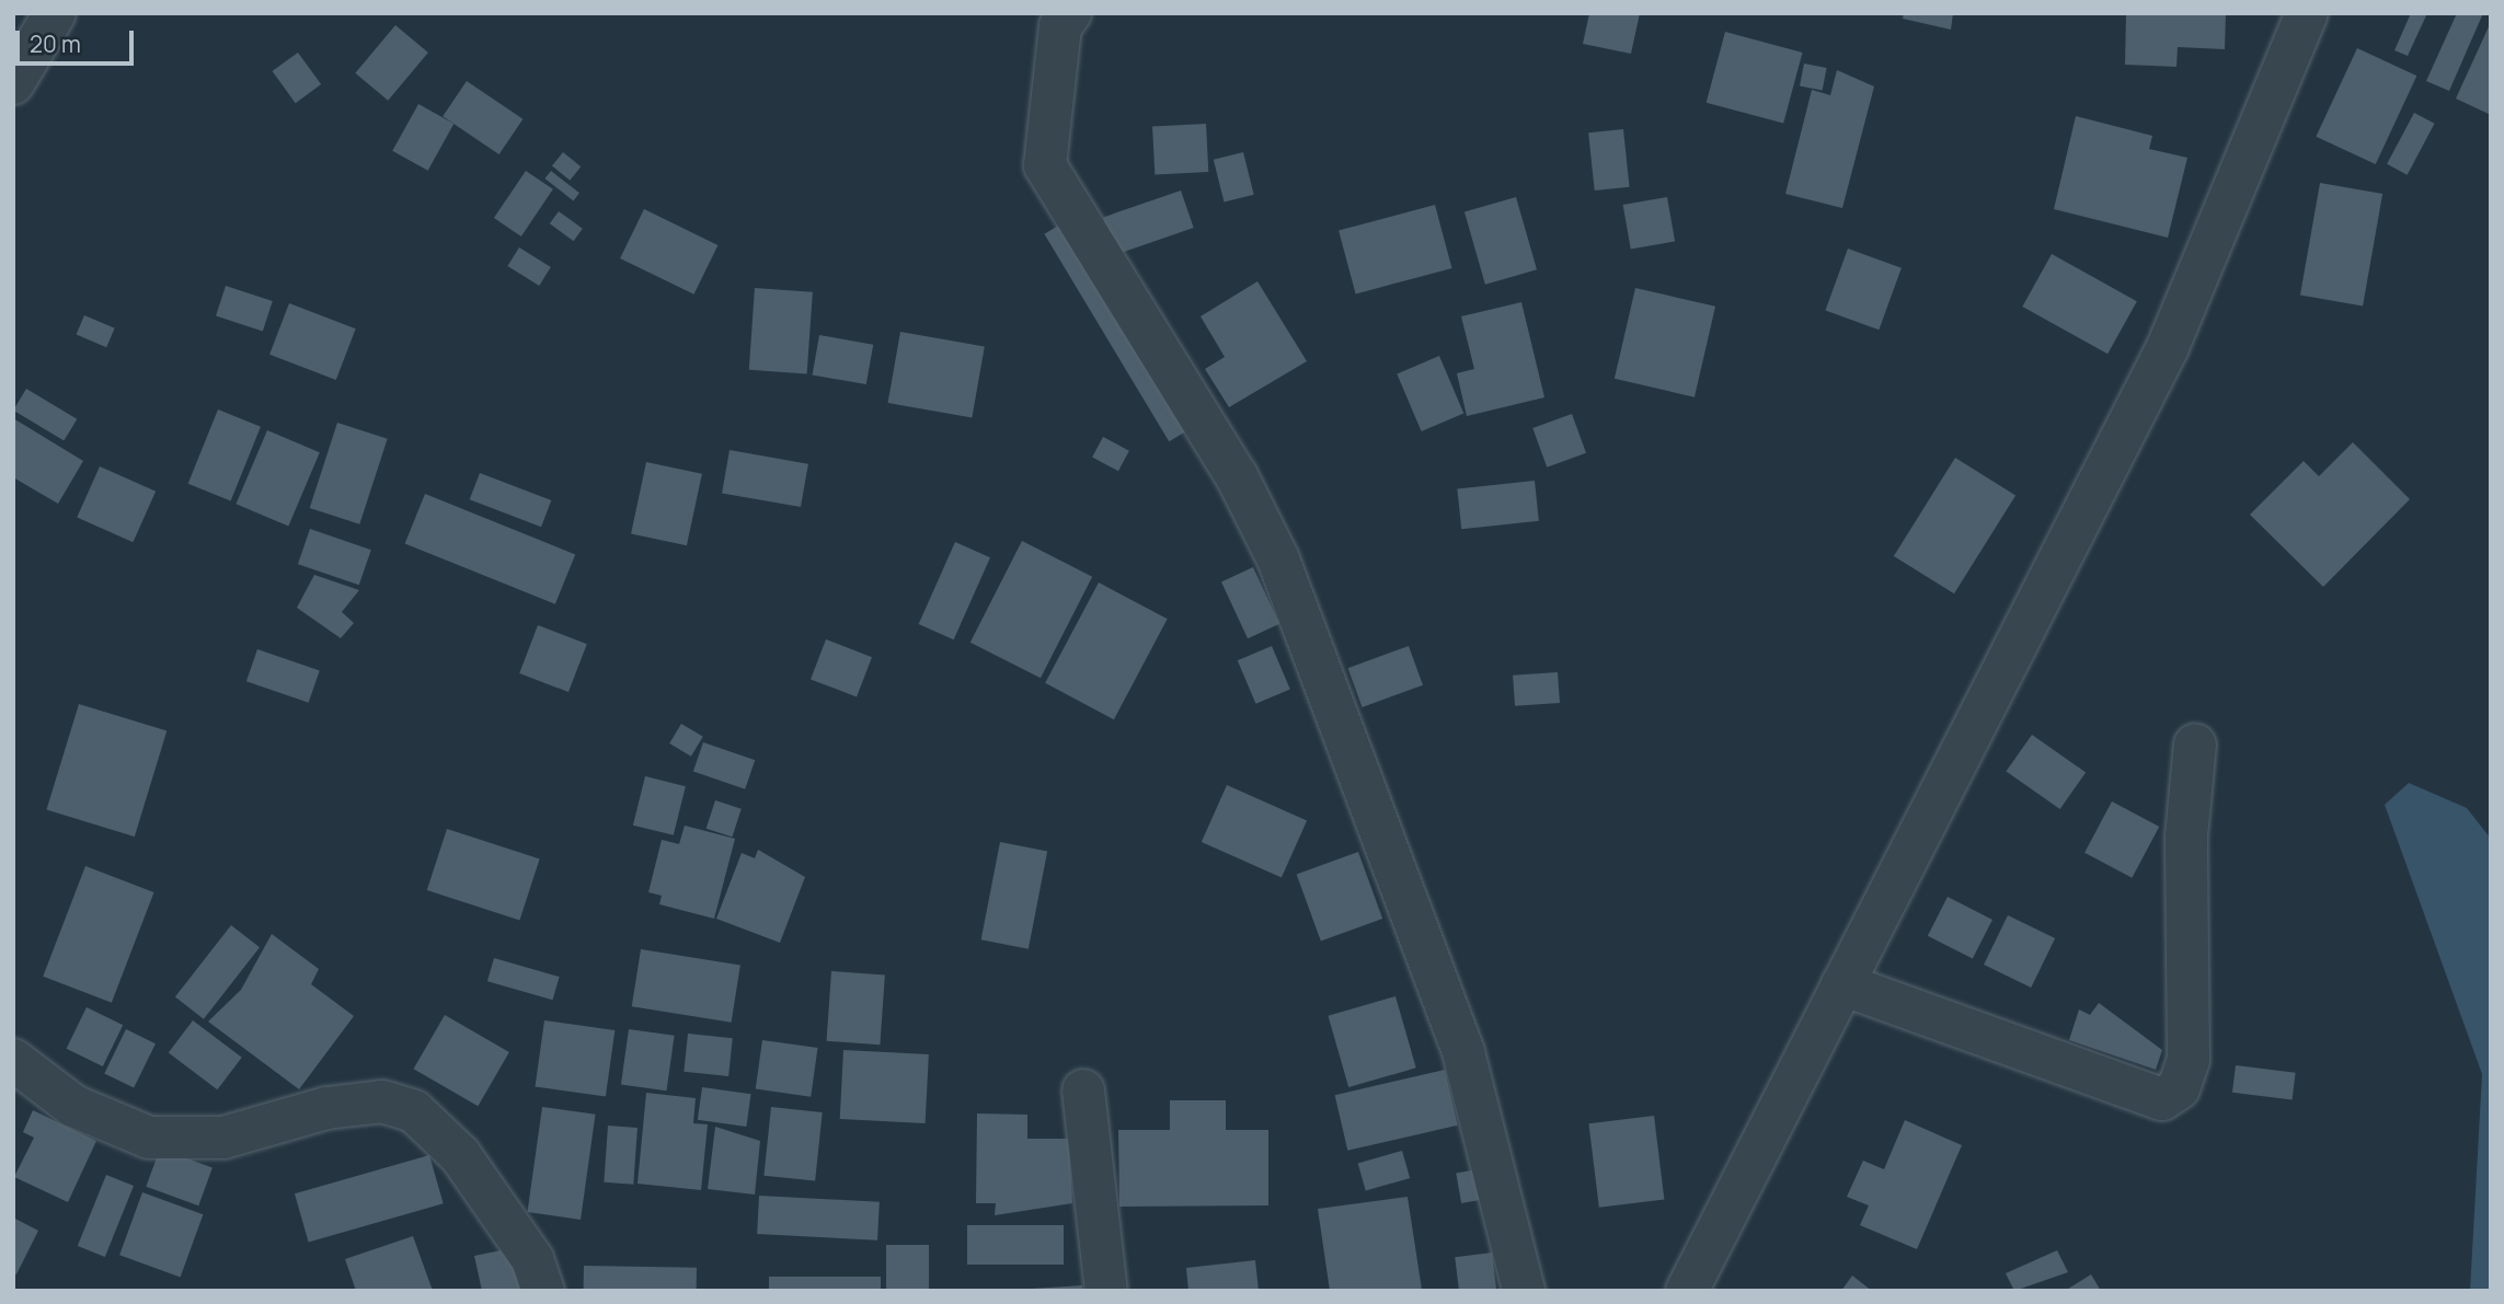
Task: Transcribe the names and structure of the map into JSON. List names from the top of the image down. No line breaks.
{"scale_bar":"20 m"}
